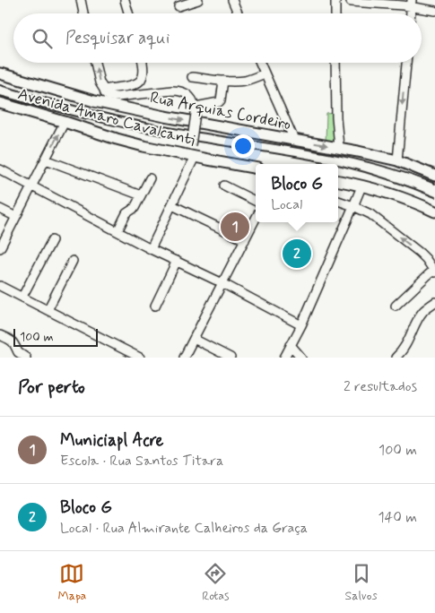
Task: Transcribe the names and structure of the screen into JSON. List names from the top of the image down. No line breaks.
{"streets":{"main road":["Rua Arquias Cordeiro","Avenida Amaro Cavalcanti"]},"one_way":["Rua Arquias Cordeiro"],"scale_bar":"100 m","page":{"search":"Pesquisar aqui","popup":["Bloco G","Local"],"pins":["1","2"],"scale":"100 m","heading":["Por perto","2 resultados"],"list":[{"mark":"1","name":"Municiapl Acre","note":"Escola · Rua Santos Titara","value":"100 m"},{"mark":"2","name":"Bloco G","note":"Local · Rua Almirante Calheiros da Graça","value":"140 m"}],"nav":["Mapa","Rotas","Salvos"]}}
